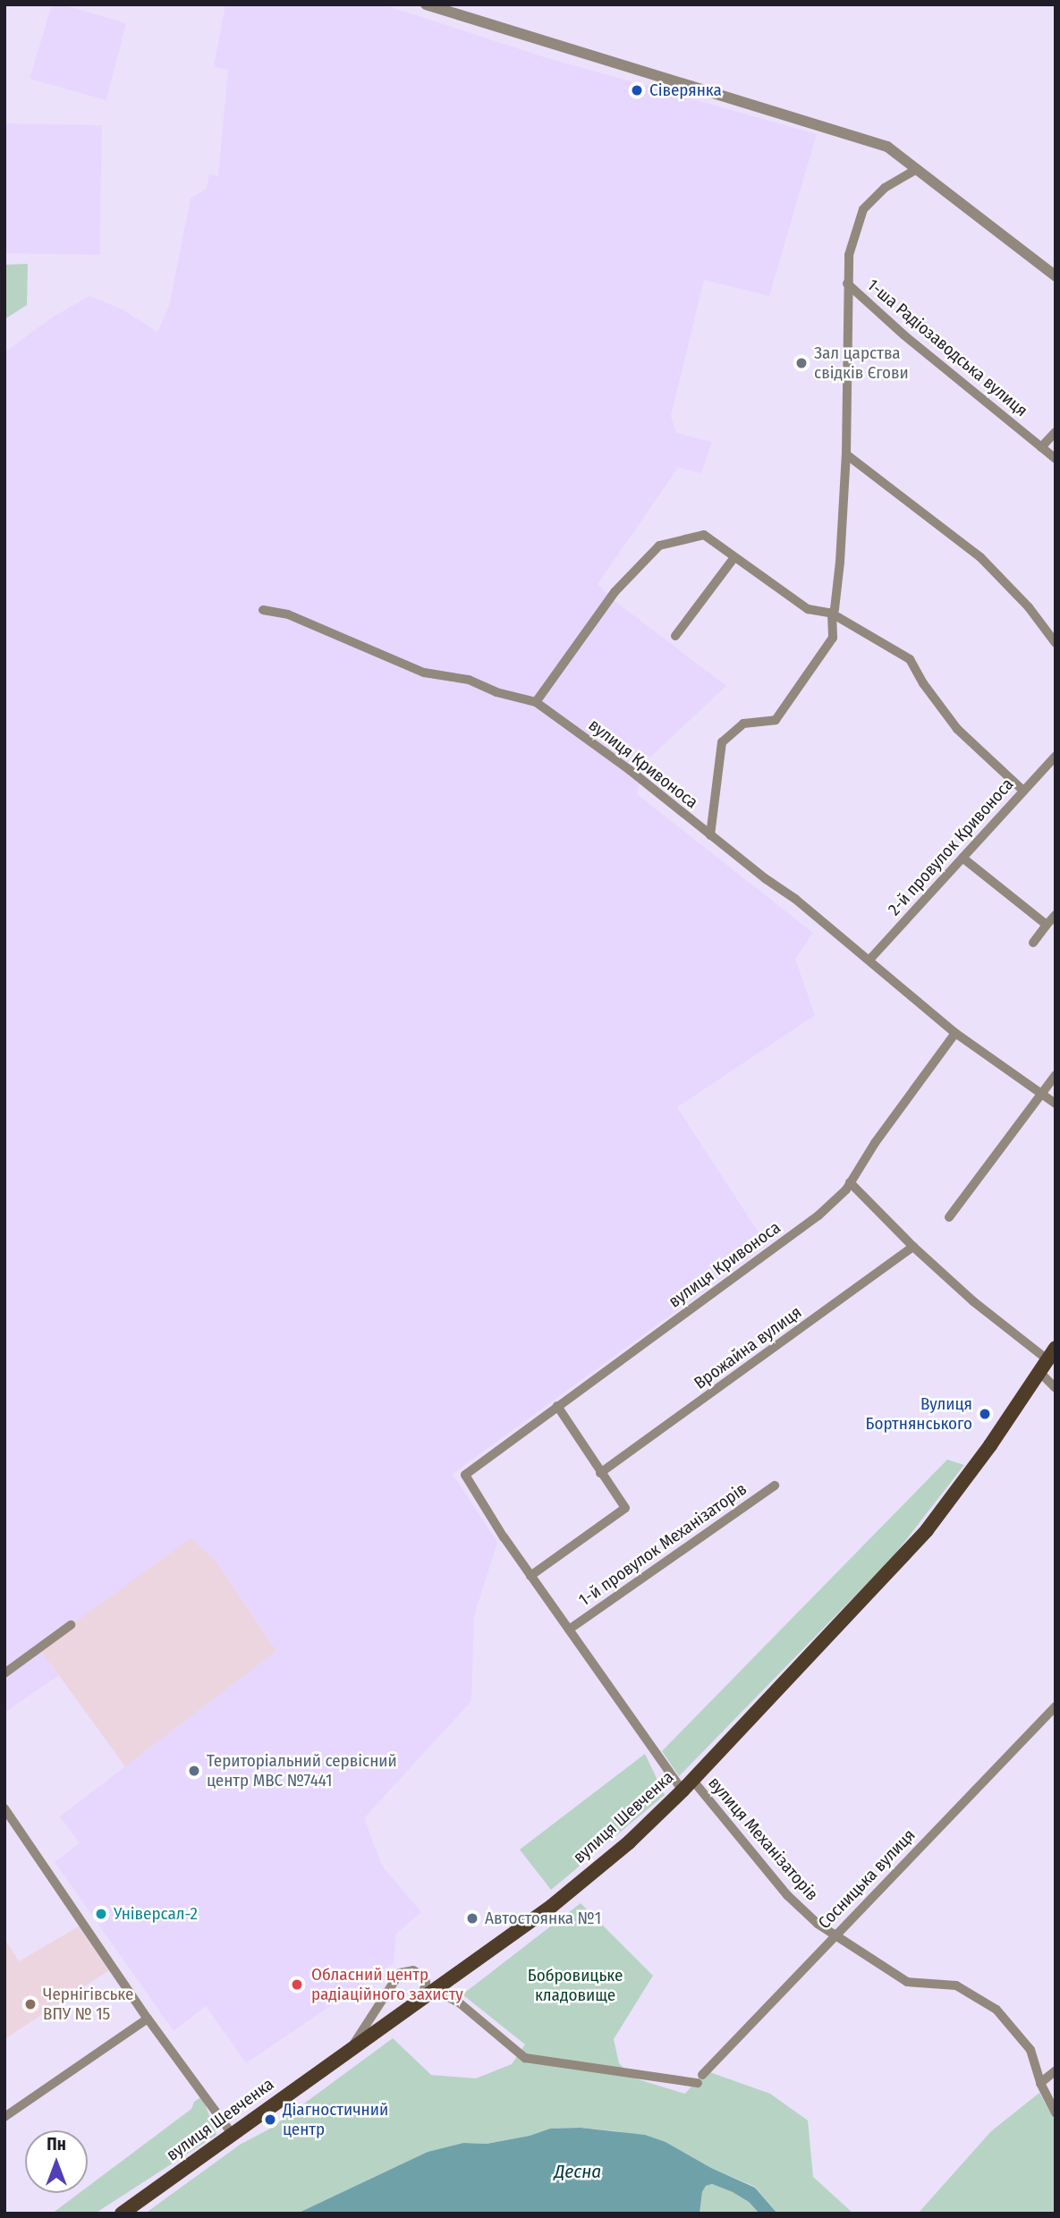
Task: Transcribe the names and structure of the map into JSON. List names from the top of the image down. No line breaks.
{"streets":{"main road":["вулиця Шевченка"],"street":["1-ша Радіозаводська вулиця","вулиця Кривоноса","2-й провулок Кривоноса","Врожайна вулиця","1-й провулок Механізаторів","вулиця Механізаторів","Сосницька вулиця"]},"crossings":[["вулиця Кривоноса","2-й провулок Кривоноса"],["вулиця Кривоноса","вулиця Механізаторів"],["1-й провулок Механізаторів","вулиця Механізаторів"],["вулиця Шевченка","вулиця Механізаторів"],["вулиця Шевченка","Сосницька вулиця"],["вулиця Механізаторів","Сосницька вулиця"]],"water":["Десна"],"parks":["Бобровицьке кладовище"],"places":["Сіверянка","Зал царства свідків Єгови","Вулиця Бортнянського","Територіальний сервісний центр МВС №7441","Універсал-2","Автостоянка №1","Обласний центр радіаційного захисту","Чернігівське ВПУ № 15","Діагностичний центр"],"north":"top"}
